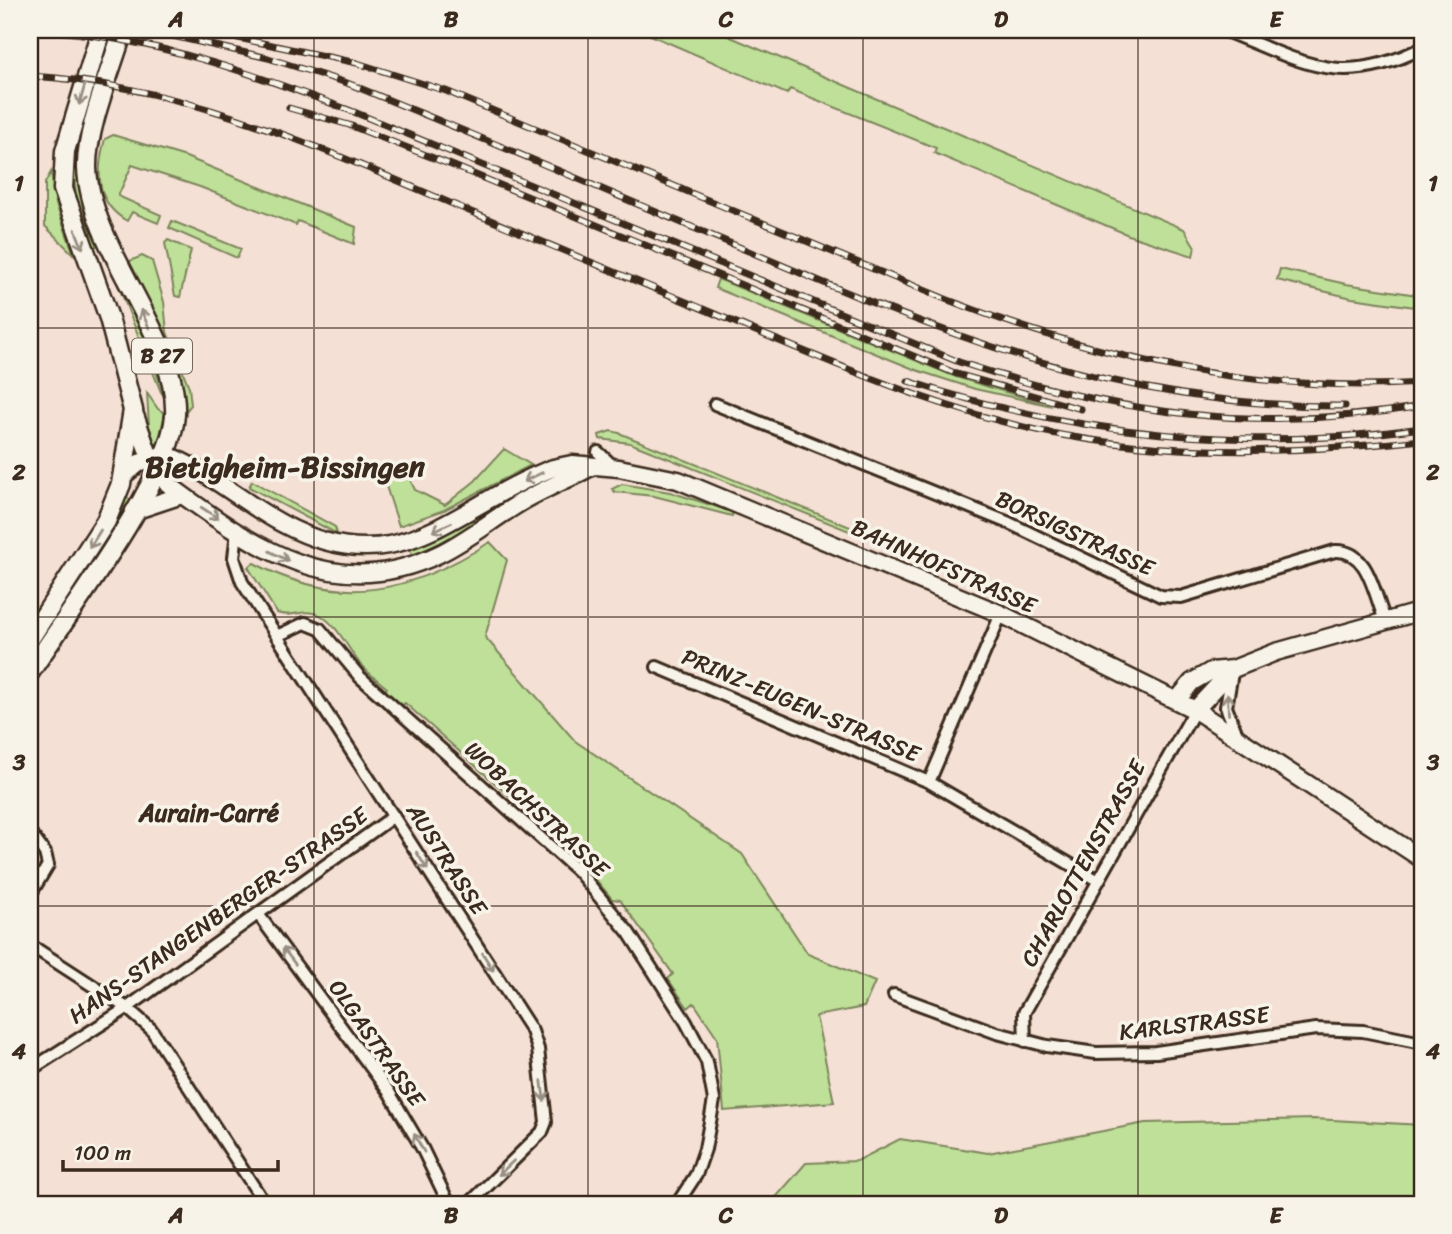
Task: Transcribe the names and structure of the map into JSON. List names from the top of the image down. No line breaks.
{"streets":{"main road":["B 27"],"street":["BORSIGSTRASSE","BAHNHOFSTRASSE","PRINZ-EUGEN-STRASSE","WOBACHSTRASSE","AUSTRASSE","CHARLOTTENSTRASSE","HANS-STANGENBERGER-STRASSE","KARLSTRASSE","OLGASTRASSE"]},"crossings":[["B 27","BAHNHOFSTRASSE"],["BAHNHOFSTRASSE","PRINZ-EUGEN-STRASSE"],["BAHNHOFSTRASSE","AUSTRASSE"],["BAHNHOFSTRASSE","CHARLOTTENSTRASSE"],["PRINZ-EUGEN-STRASSE","CHARLOTTENSTRASSE"],["WOBACHSTRASSE","AUSTRASSE"],["AUSTRASSE","HANS-STANGENBERGER-STRASSE"],["CHARLOTTENSTRASSE","KARLSTRASSE"],["HANS-STANGENBERGER-STRASSE","OLGASTRASSE"]],"one_way":["AUSTRASSE","OLGASTRASSE"],"districts":["Bietigheim-Bissingen","Aurain-Carré"],"scale_bar":"100 m","grid":{"columns":["A","B","C","D","E"],"rows":["1","2","3","4"]}}
